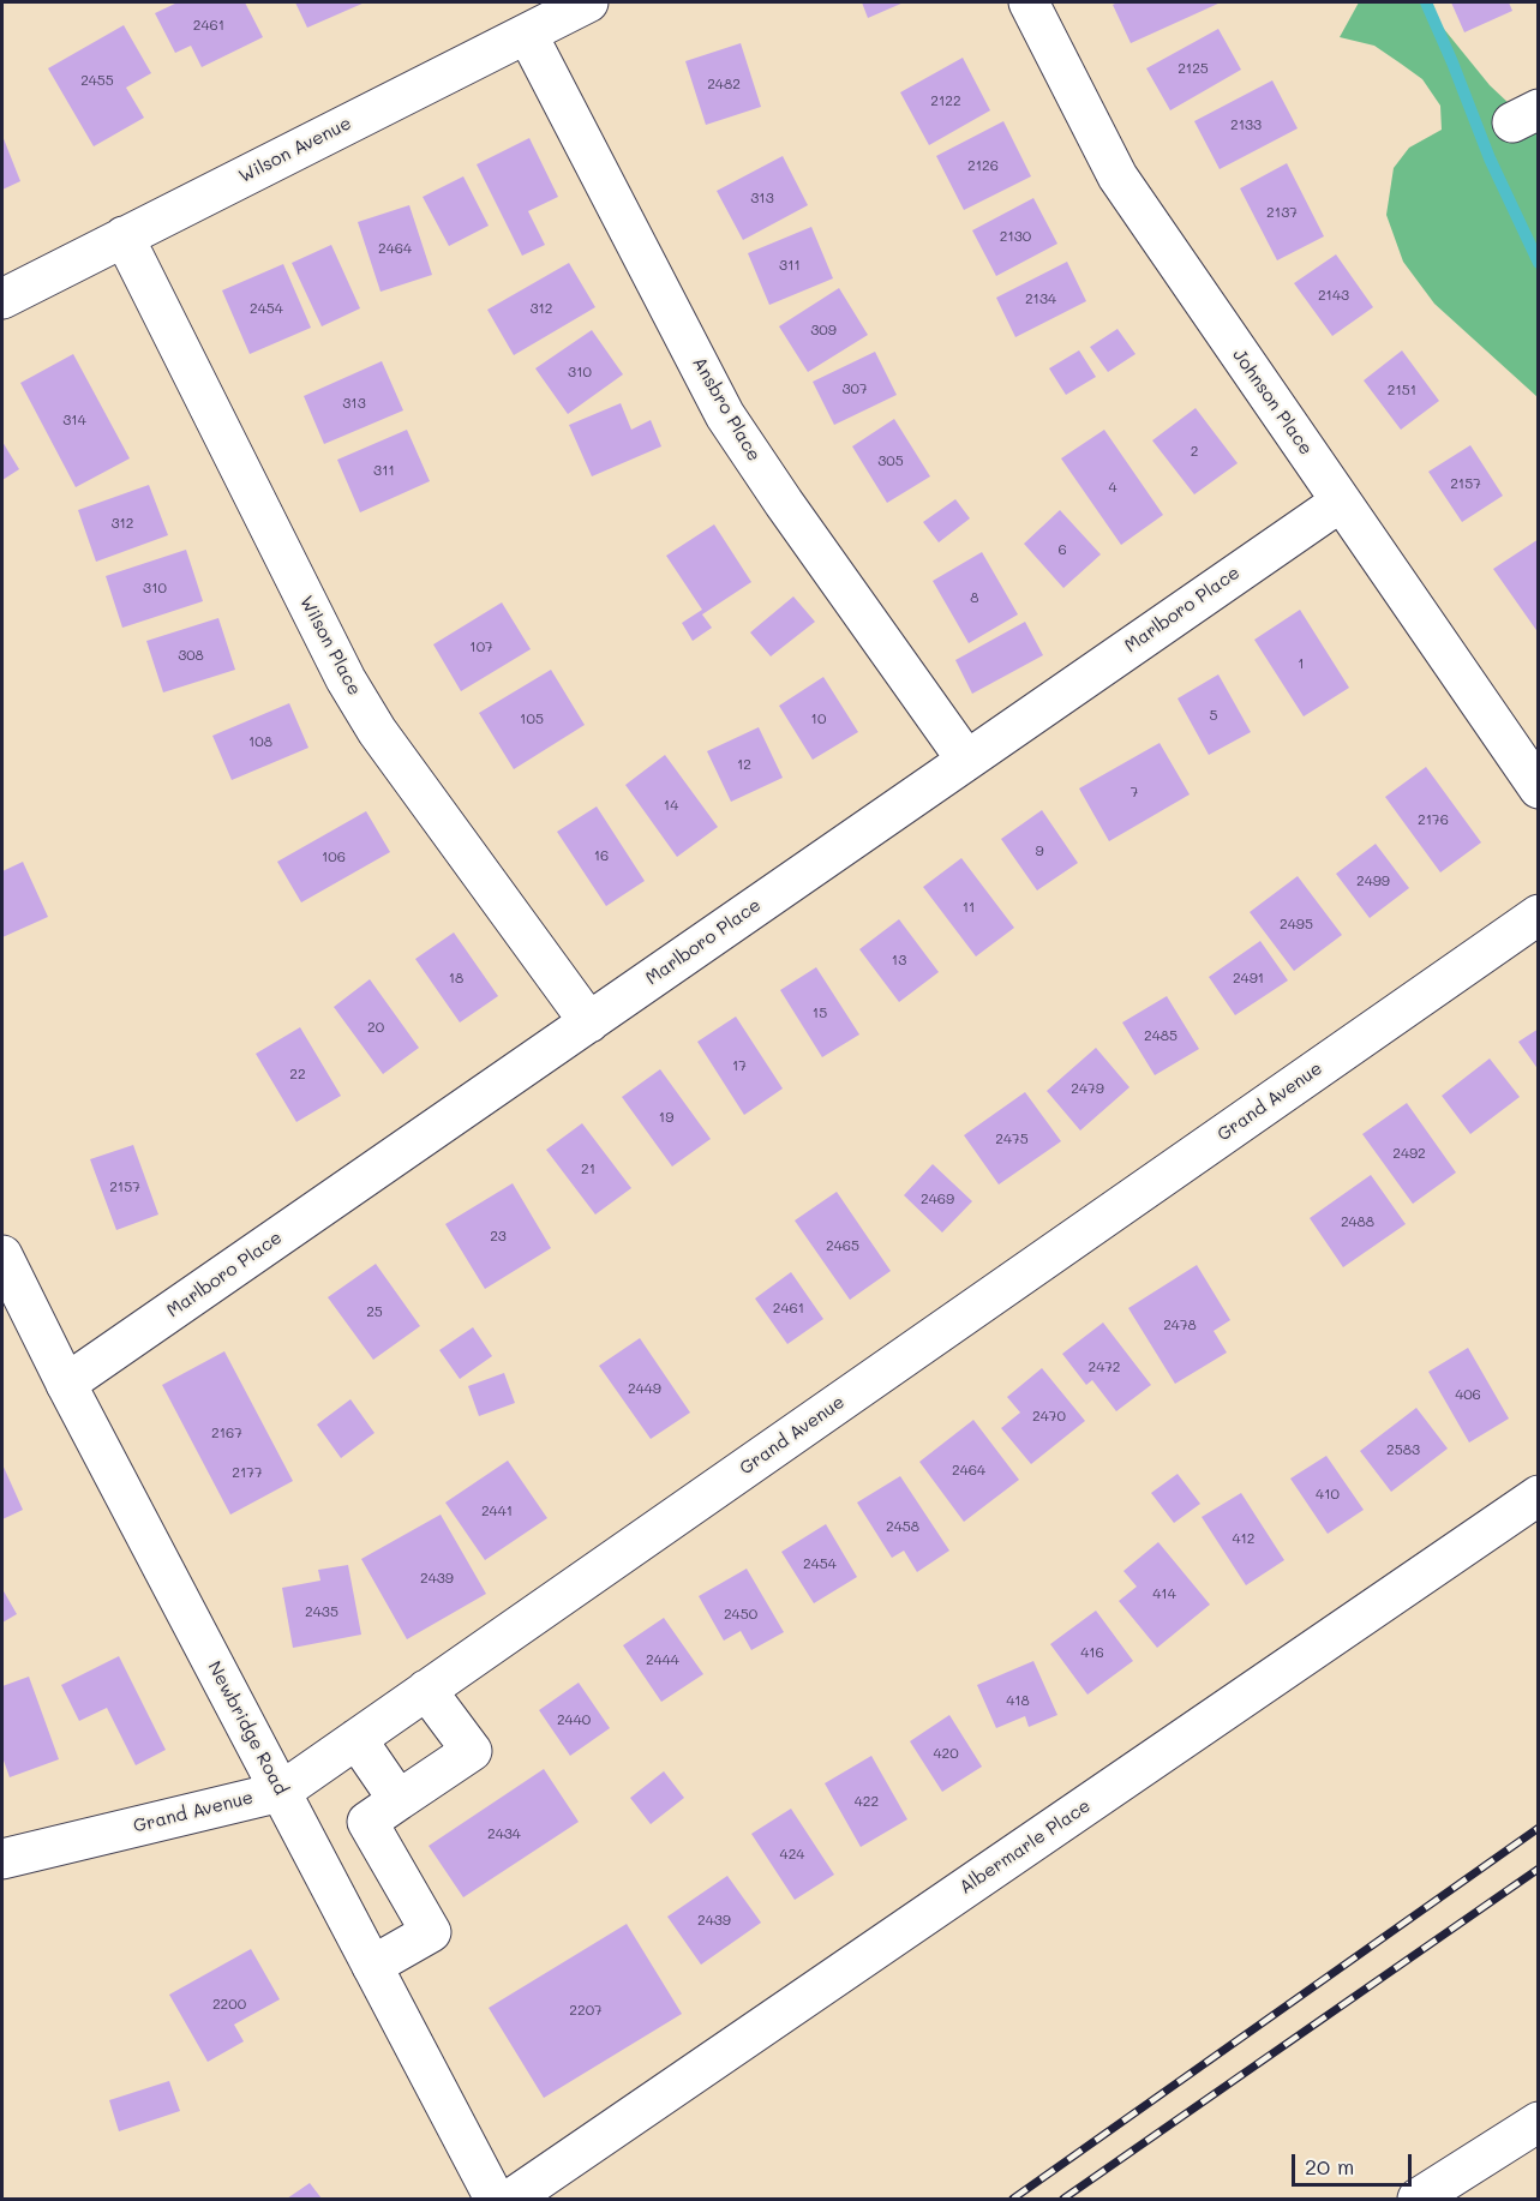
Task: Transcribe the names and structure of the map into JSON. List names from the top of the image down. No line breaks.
{"streets":{"main road":["Wilson Avenue","Johnson Place","Ansbro Place","Marlboro Place","Wilson Place","Grand Avenue","Newbridge Road","Albermarle Place"]},"crossings":[["Wilson Avenue","Ansbro Place"],["Wilson Avenue","Wilson Place"],["Johnson Place","Marlboro Place"],["Ansbro Place","Marlboro Place"],["Marlboro Place","Wilson Place"],["Marlboro Place","Newbridge Road"],["Grand Avenue","Newbridge Road"]],"house_numbers":["2461","2125","2455","2482","2122","2133","2126","313","2137","2130","2464","311","2143","2134","2454","312","309","310","307","2151","313","314","2","305","311","2157","4","312","6","310","8","107","308","1","5","105","10","108","12","7","14","2176","9","16","106","2499","11","2495","13","18","2491","15","20","2485","17","22","2479","19","2475","2492","21","2157","2469","2488","23","2465","2461","25","2478","2472","2449","406","2470","2167","2583","2464","2177","410","2441","2458","412","2454","2439","414","2435","2450","416","2444","418","2440","420","422","2434","424","2439","2200","2207"],"scale_bar":"20 m"}
